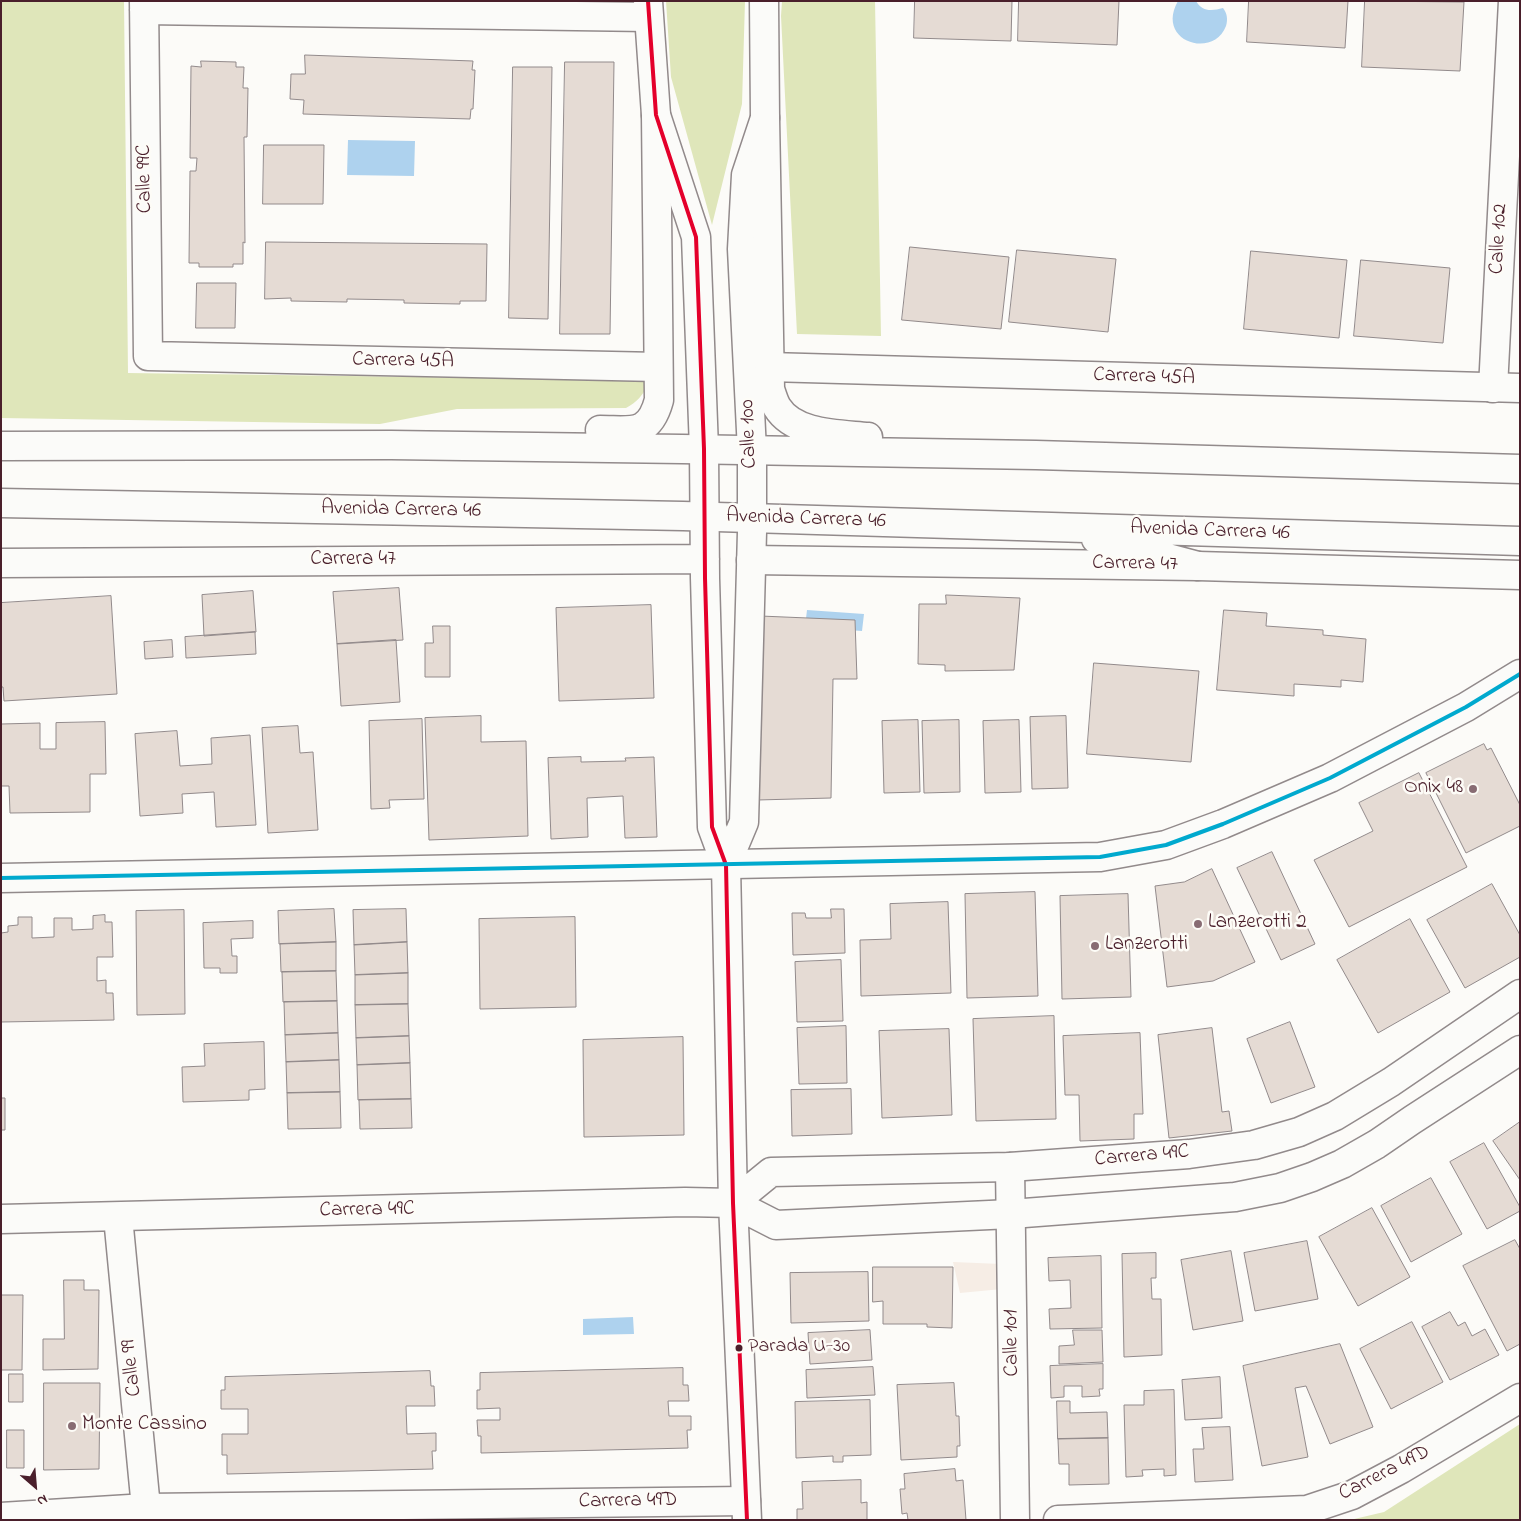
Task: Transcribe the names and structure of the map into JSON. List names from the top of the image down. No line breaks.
{"streets":{"street":["Calle 99C","Calle 102","Carrera 45A","Calle 100","Avenida Carrera 46","Carrera 47","Carrera 49C","Calle 101","Calle 99","Carrera 49D"]},"crossings":[["Calle 99C","Carrera 45A"],["Calle 102","Carrera 45A"],["Calle 100","Avenida Carrera 46"],["Calle 100","Carrera 47"],["Calle 100","Carrera 49C"],["Calle 100","Carrera 49D"],["Carrera 49C","Calle 101"],["Carrera 49C","Calle 99"],["Calle 99","Carrera 49D"]],"places":["Onix 48","Lanzerotti 2","Lanzerotti","Parada U-30","Monte Cassino"],"north":"bottom right"}
